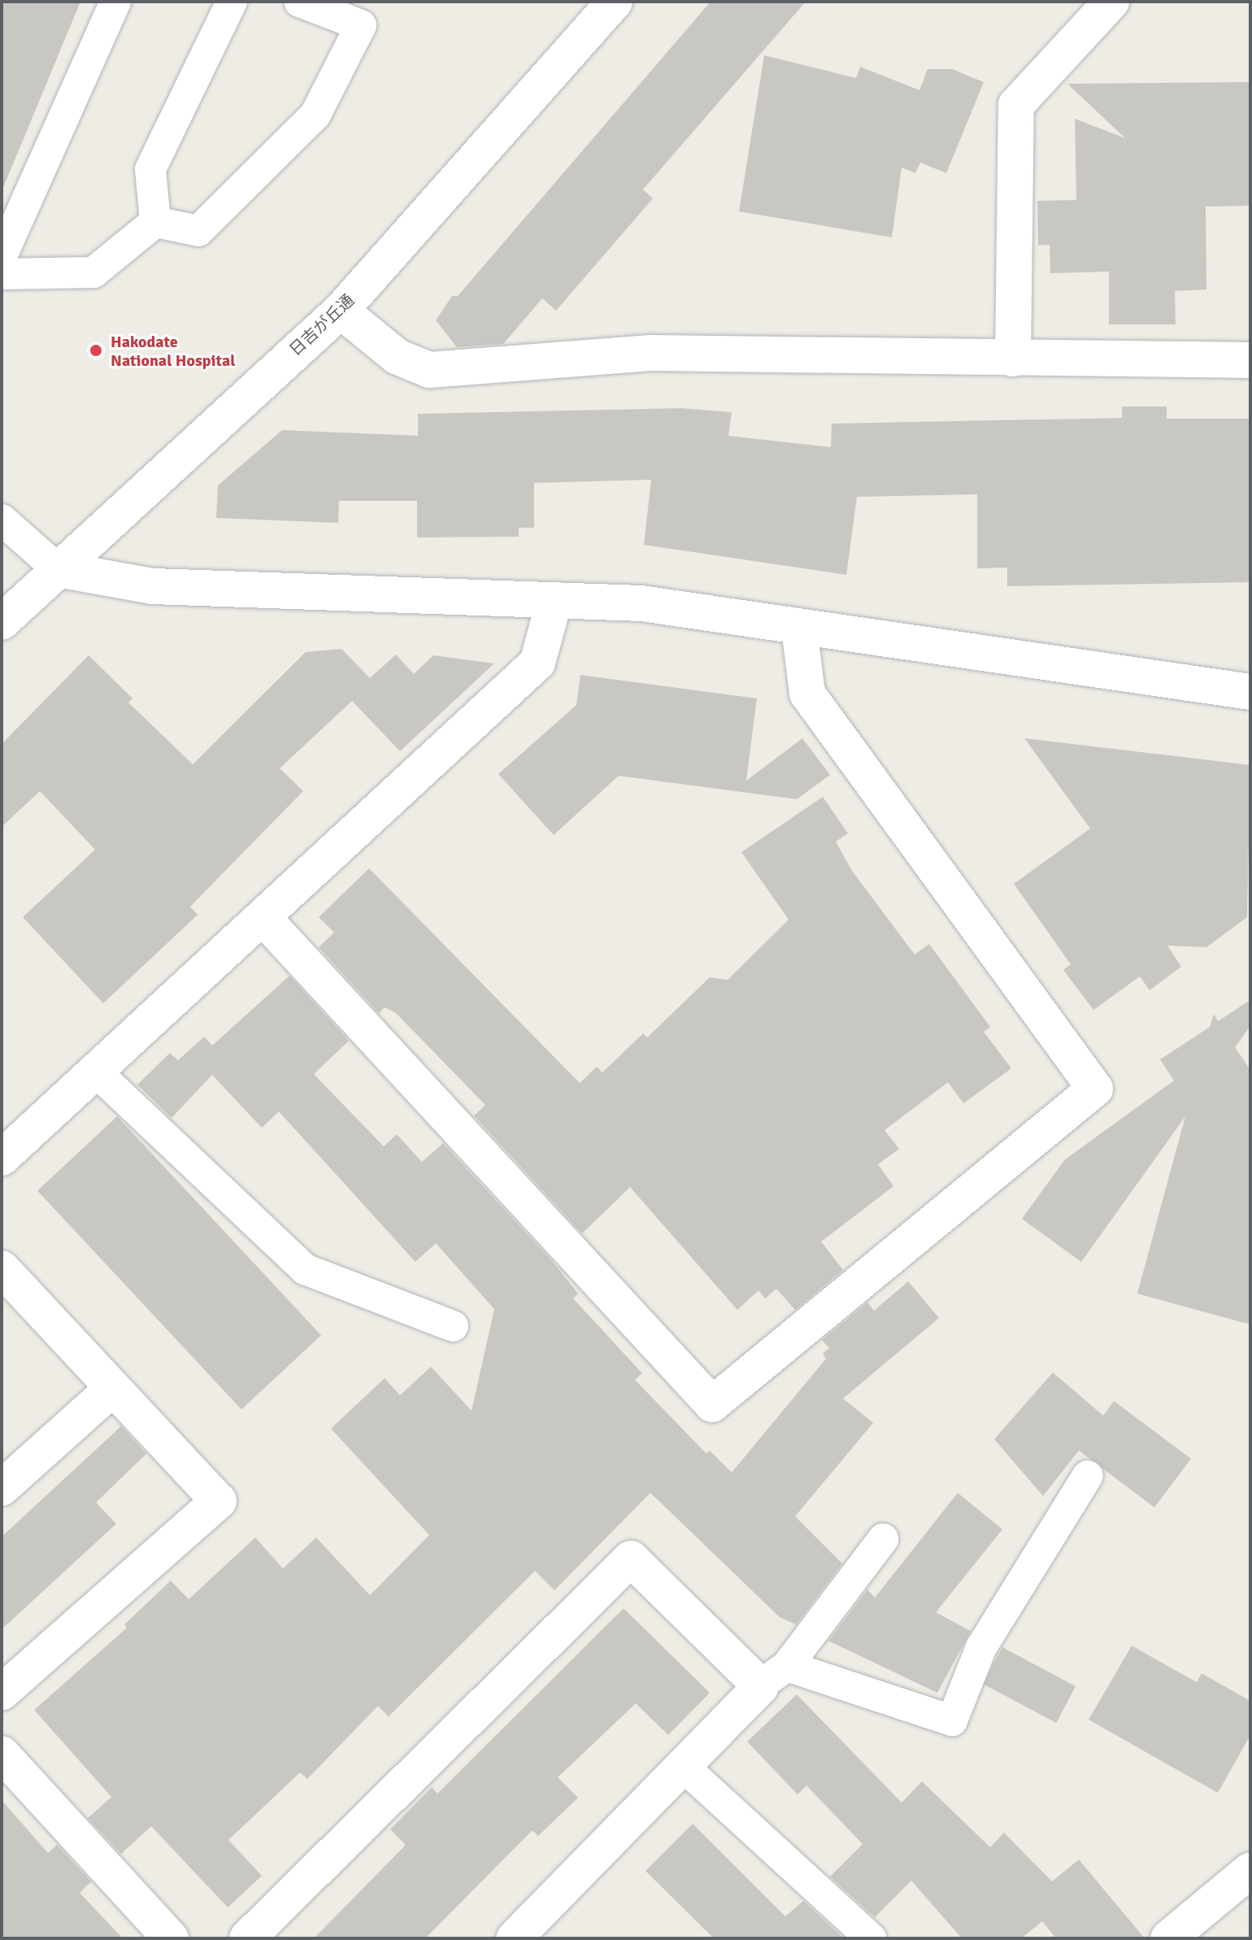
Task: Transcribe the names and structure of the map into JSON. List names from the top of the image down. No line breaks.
{"streets":{"street":["日吉が丘通"]},"places":["Hakodate National Hospital"]}
